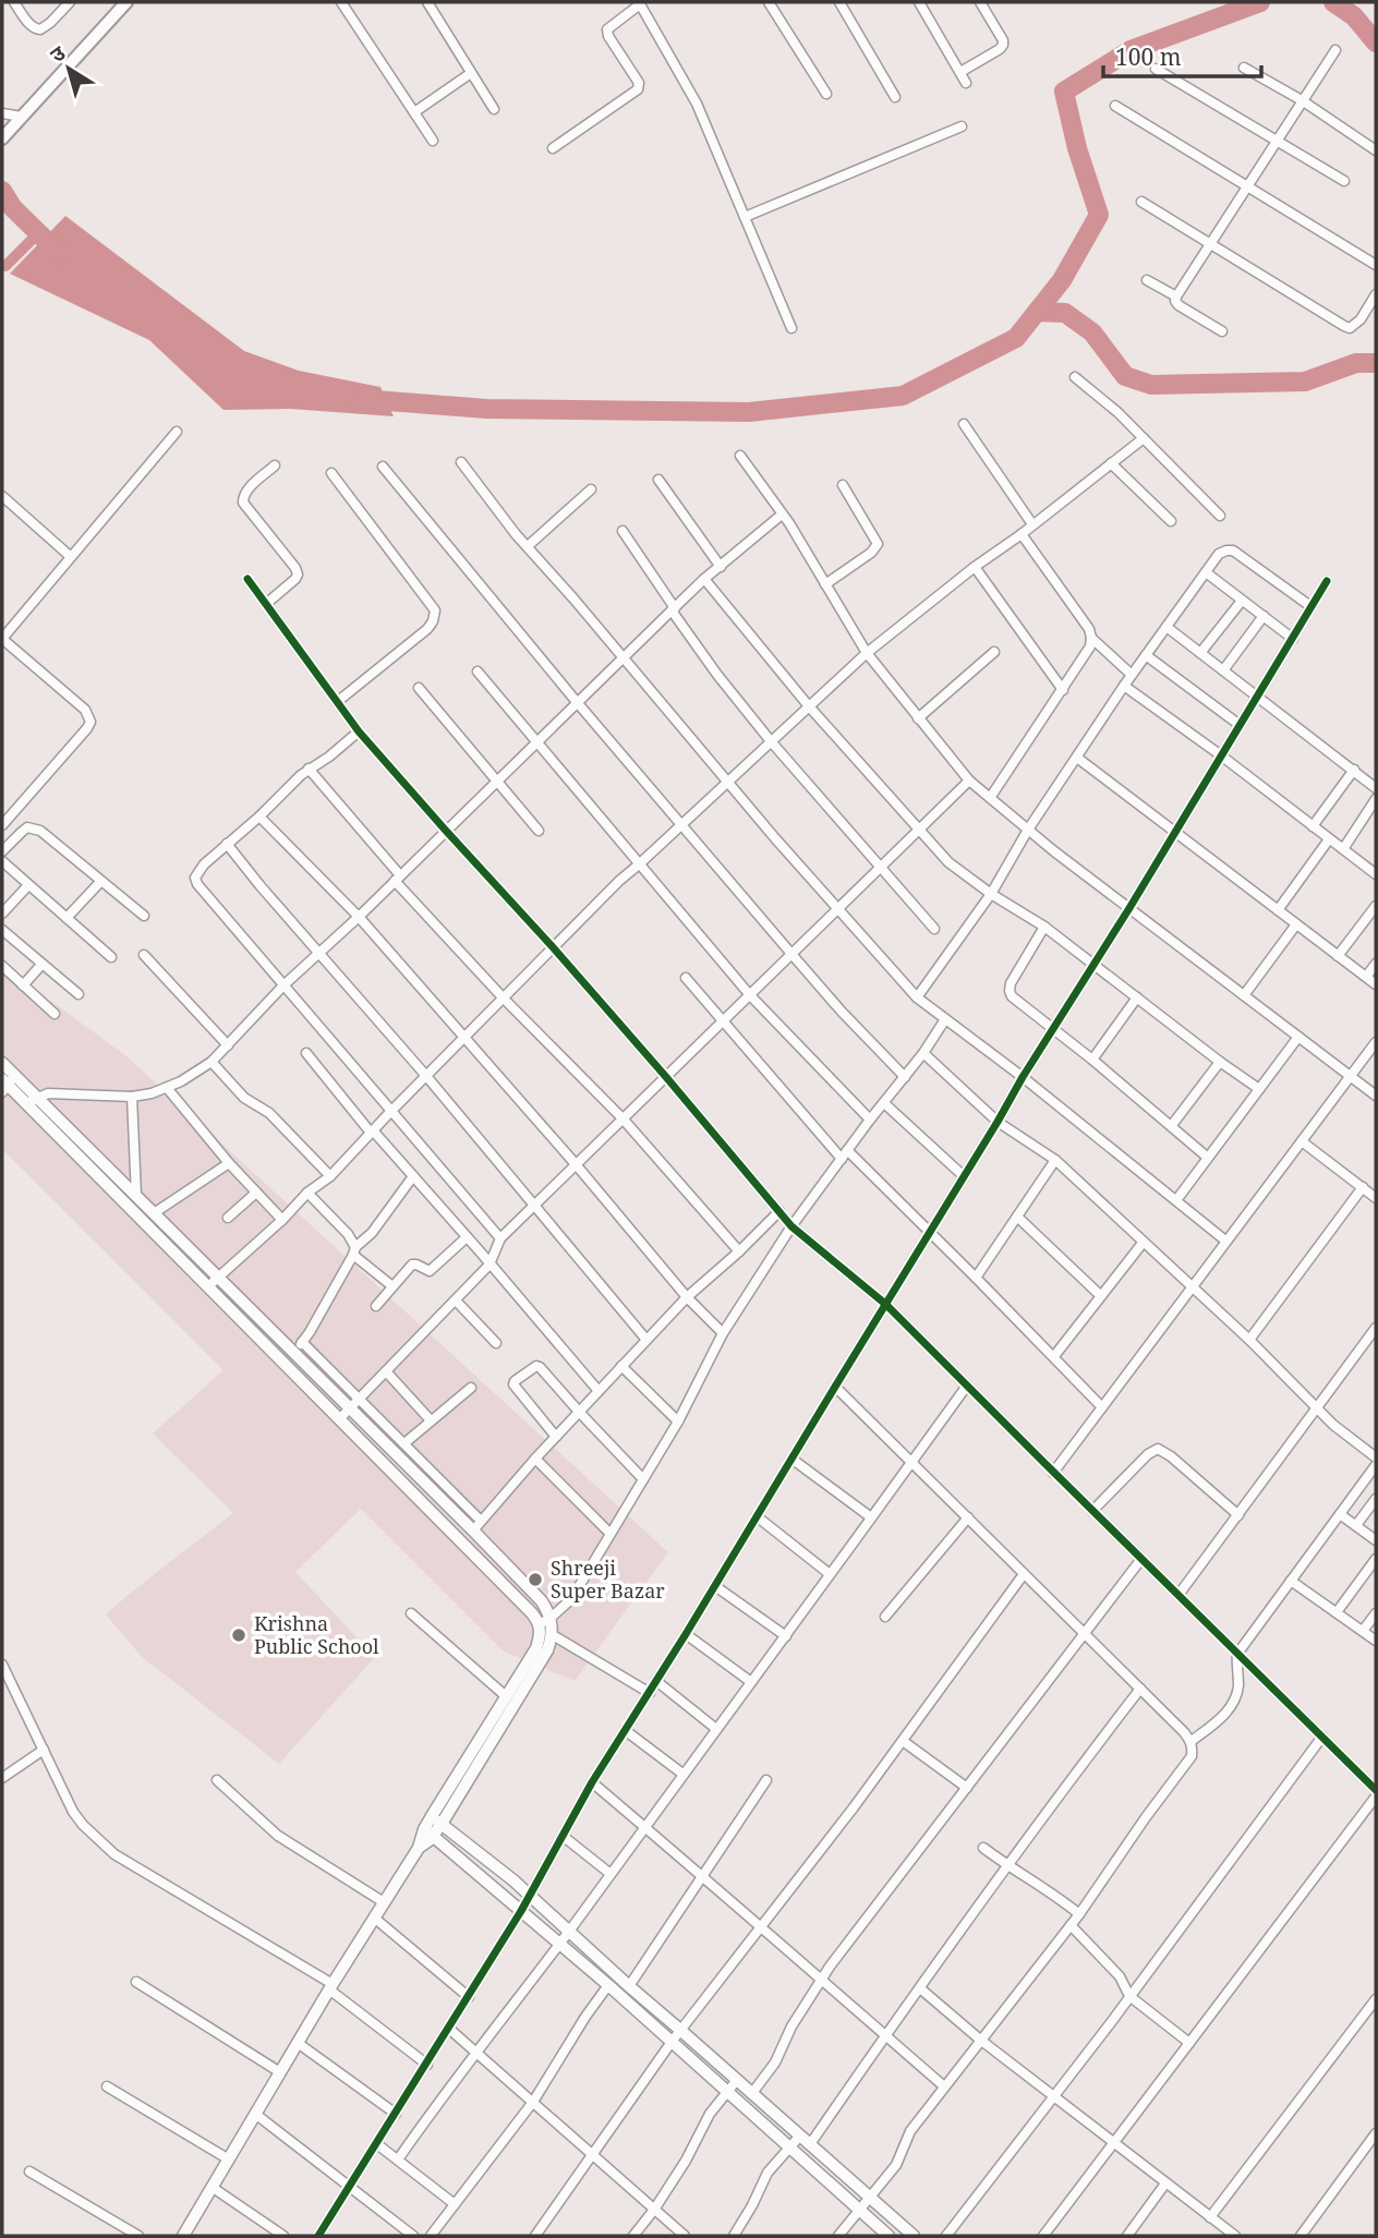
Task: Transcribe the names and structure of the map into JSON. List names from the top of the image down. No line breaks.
{"places":["Shreeji Super Bazar","Krishna Public School"],"scale_bar":"100 m","north":"top left"}
